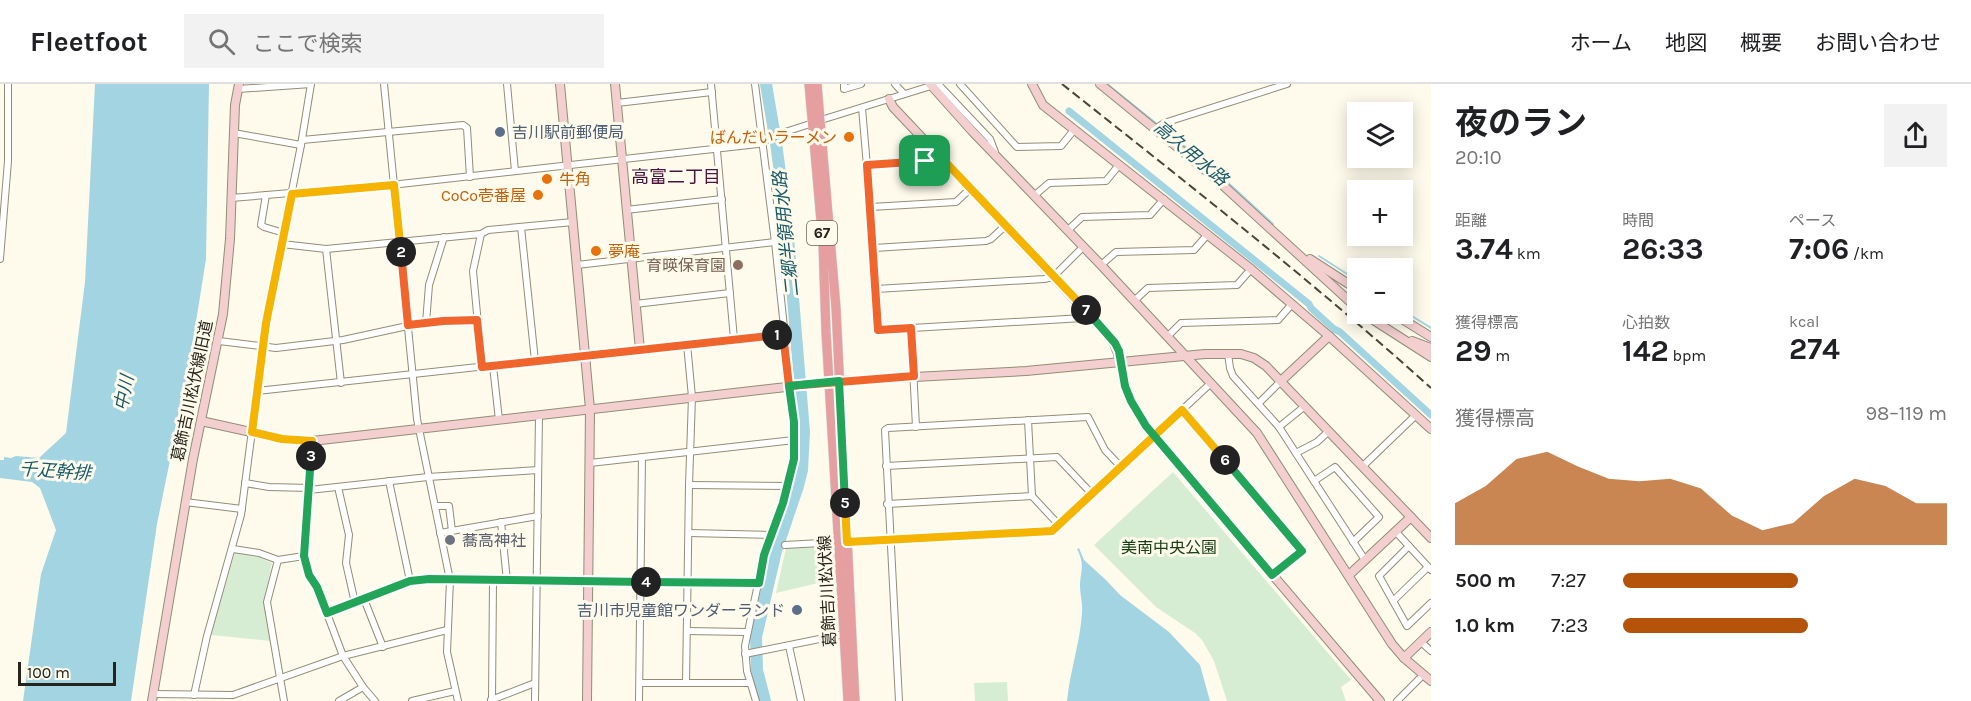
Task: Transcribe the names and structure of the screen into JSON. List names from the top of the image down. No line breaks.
{"streets":{"main road":["67","葛飾吉川松伏線"],"street":["葛飾吉川松伏線旧道"]},"districts":["高富二丁目"],"water":["高久用水路","二郷半領用水路","中川","千疋幹排"],"parks":["美南中央公園"],"places":["吉川駅前郵便局","ばんだいラーメン","牛角","CoCo壱番屋","夢庵","育暎保育園","蕎高神社","吉川市児童館ワンダーランド"],"scale_bar":"100 m","page":{"header":"Fleetfoot","search":"ここで検索","nav":["ホーム","地図","概要","お問い合わせ"],"heading":["夜のラン","20:10"],"map_buttons":["+","−"],"stats":[["距離","3.74 km"],["時間","26:33"],["ペース","7:06 /km"],["獲得標高","29 m"],["心拍数","142 bpm"],["kcal","274"]],"pins":["2","7","1","3","6","5","4"],"chart":["獲得標高","98–119 m"],"list":[{"name":"500 m","note":"7:27"},{"name":"1.0 km","note":"7:23"}],"scale":"100 m"}}
